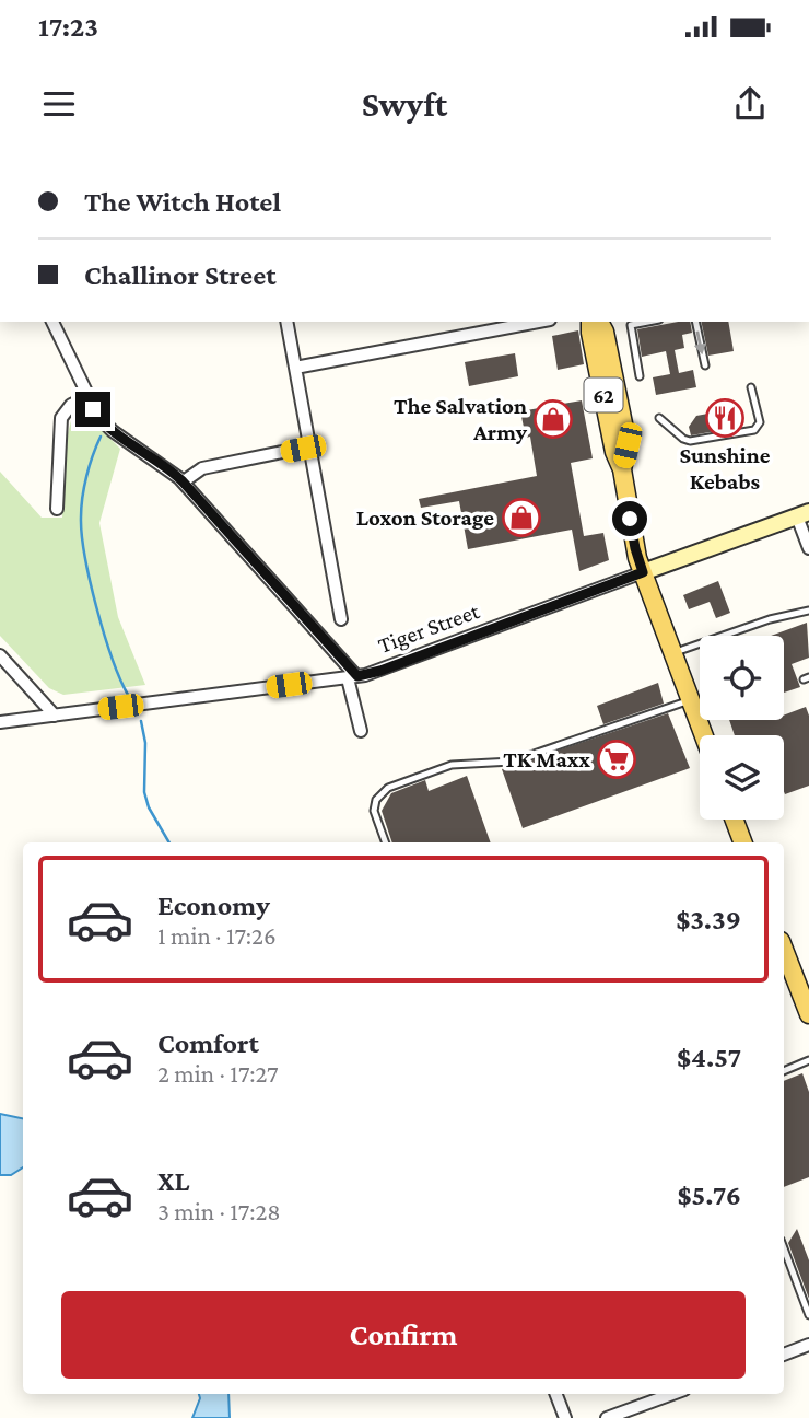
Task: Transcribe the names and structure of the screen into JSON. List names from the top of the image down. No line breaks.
{"streets":{"main road":["62"],"street":["Tiger Street"]},"crossings":[["62","Tiger Street"]],"places":{"restaurant":["Sunshine Kebabs"],"shop":["The Salvation Army","Loxon Storage"],"supermarket":["TK Maxx"]},"page":{"status":"17:23","header":"Swyft","banner":["The Witch Hotel","Challinor Street"],"list":[{"name":"Economy","note":"1 min · 17:26","value":"$3.39"},{"name":"Comfort","note":"2 min · 17:27","value":"$4.57"},{"name":"XL","note":"3 min · 17:28","value":"$5.76"}],"buttons":"Confirm"}}
